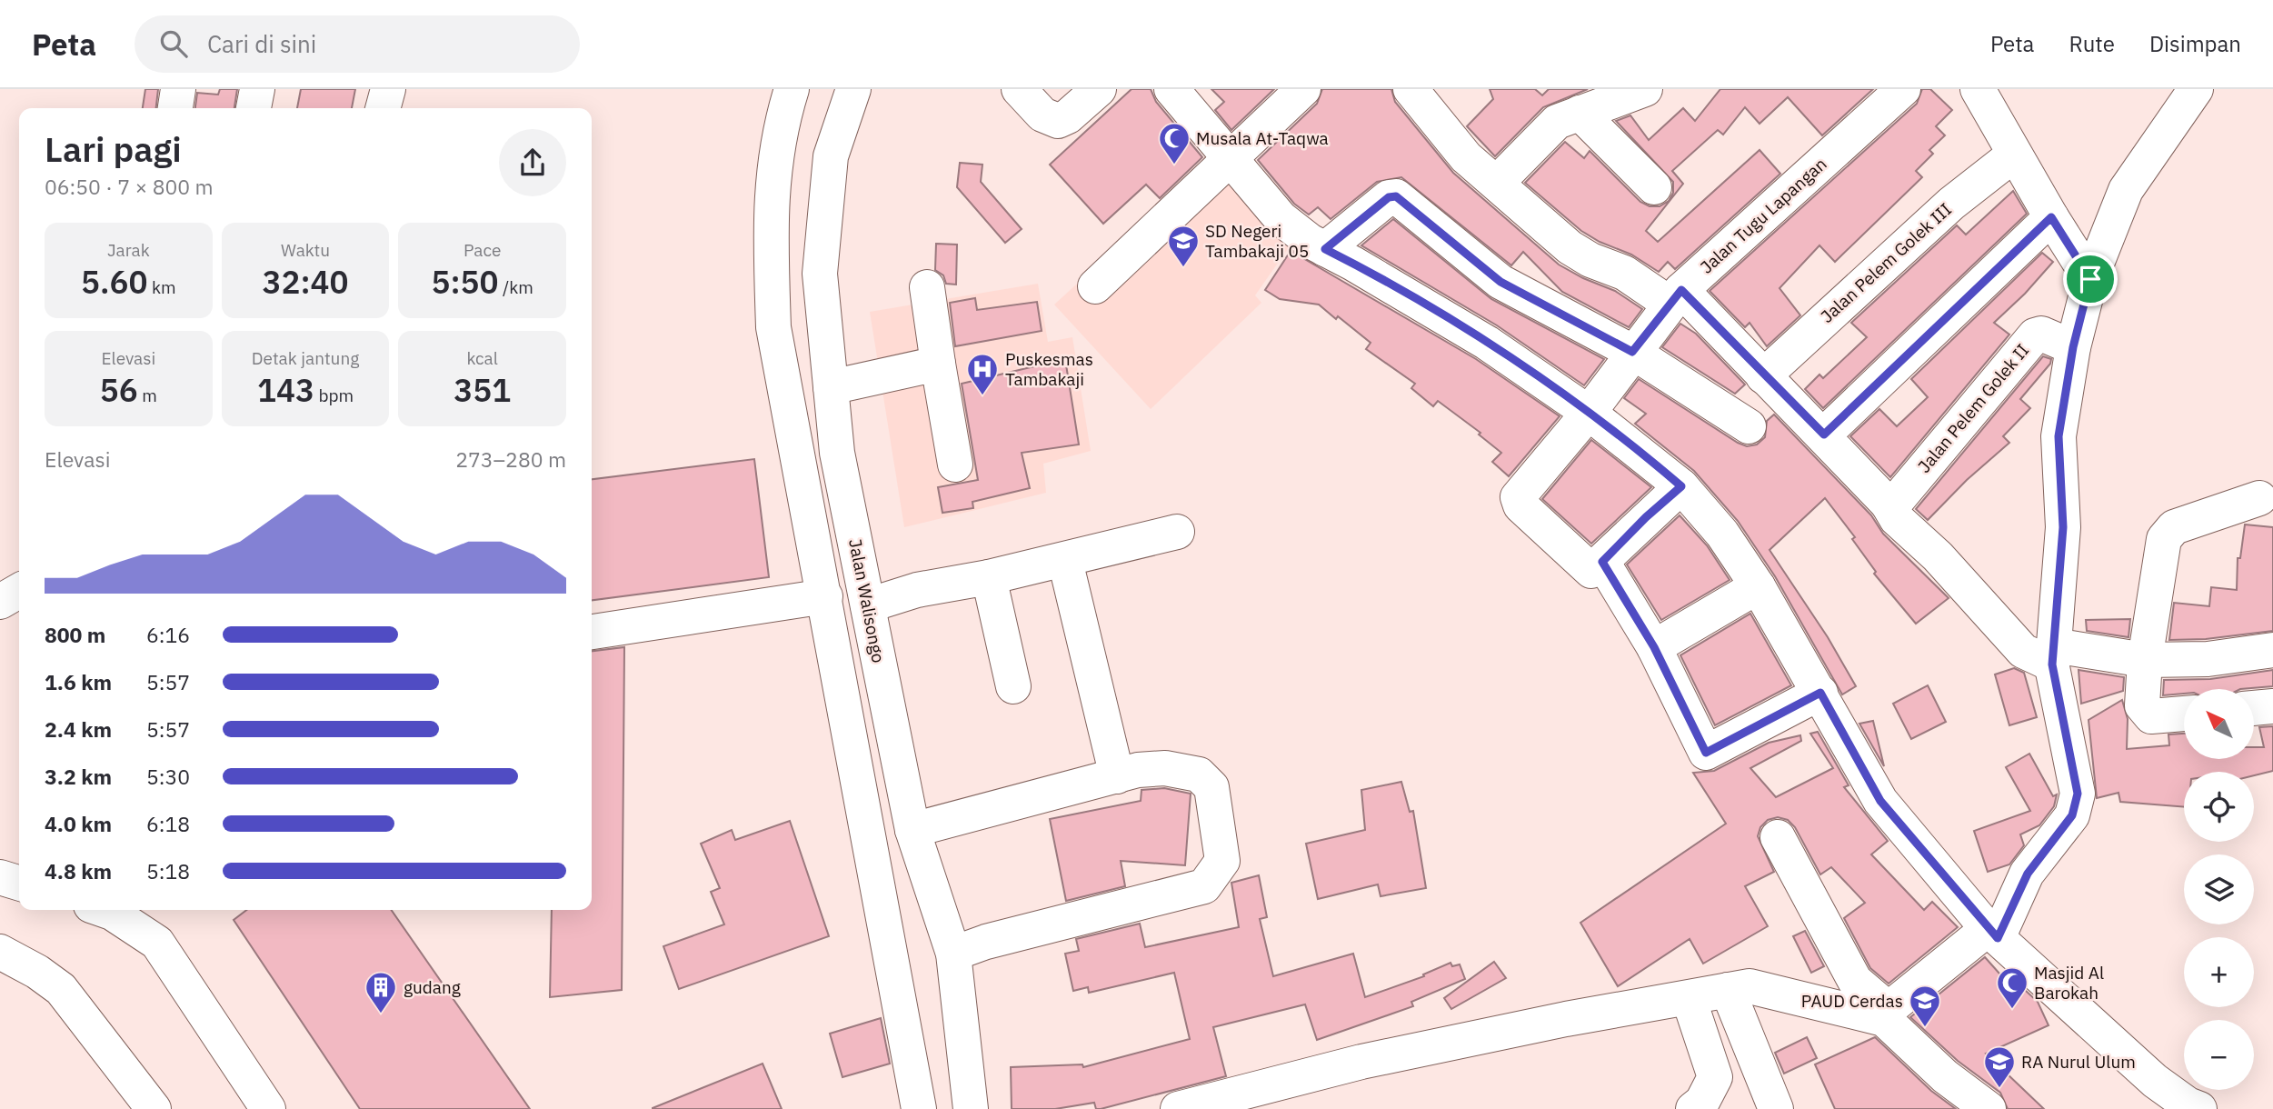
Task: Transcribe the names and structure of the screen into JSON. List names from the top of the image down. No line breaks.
{"streets":{"main road":["Jalan Tugu Lapangan","Jalan Pelem Golek III","Jalan Pelem Golek II","Jalan Walisongo"]},"places":{"mosque":["Musala At-Taqwa","Masjid Al Barokah"],"school or university":["SD Negeri Tambakaji 05","PAUD Cerdas","RA Nurul Ulum"],"hospital":["Puskesmas Tambakaji"],"building":["gudang"]},"north":"top left","page":{"header":"Peta","search":"Cari di sini","nav":["Peta","Rute","Disimpan"],"heading":["Lari pagi","06:50 · 7 × 800 m"],"stats":[["Jarak","5.60 km"],["Waktu","32:40"],["Pace","5:50 /km"],["Elevasi","56 m"],["Detak jantung","143 bpm"],["kcal","351"]],"chart":["Elevasi","273–280 m"],"list":[{"name":"800 m","note":"6:16"},{"name":"1.6 km","note":"5:57"},{"name":"2.4 km","note":"5:57"},{"name":"3.2 km","note":"5:30"},{"name":"4.0 km","note":"6:18"},{"name":"4.8 km","note":"5:18"}],"map_buttons":["+","−"]}}
